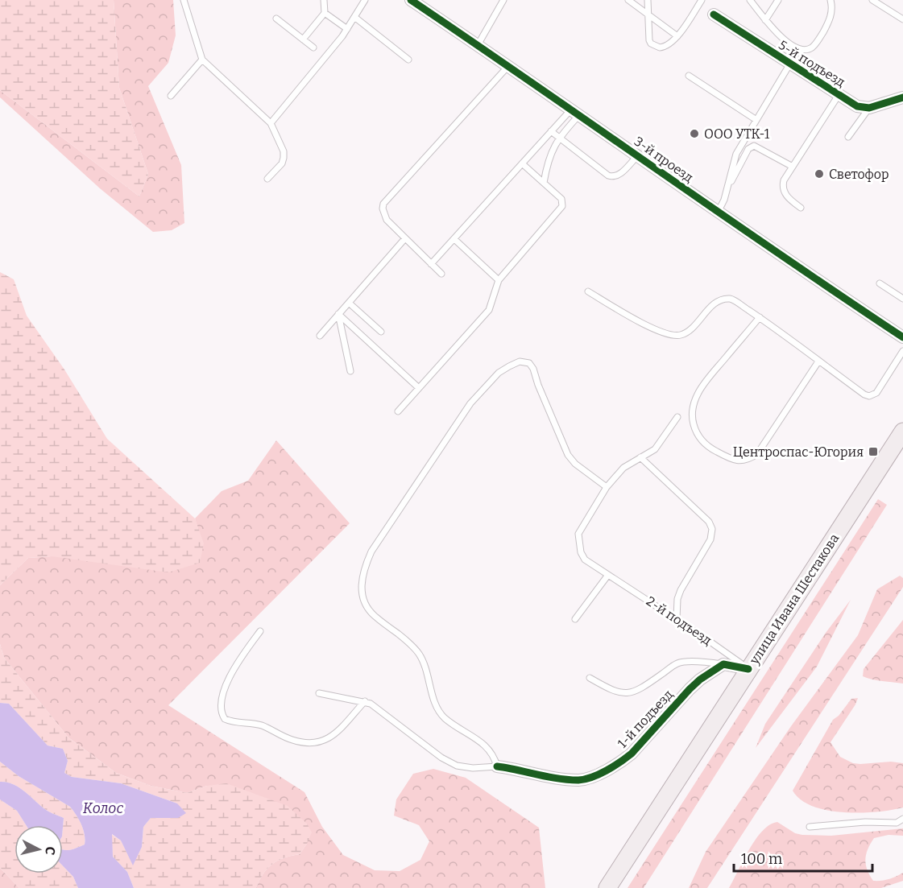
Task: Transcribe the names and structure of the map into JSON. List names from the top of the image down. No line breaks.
{"streets":{"main road":["улица Ивана Шестакова"],"street":["5-й подъезд","3-й проезд","1-й подъезд"],"lane":["2-й подъезд"]},"crossings":[["улица Ивана Шестакова","2-й подъезд"]],"water":["Колос"],"places":{"other":["ООО УТК-1","Светофор"],"transit":["Центроспас-Югория"]},"scale_bar":"100 m","north":"right"}
